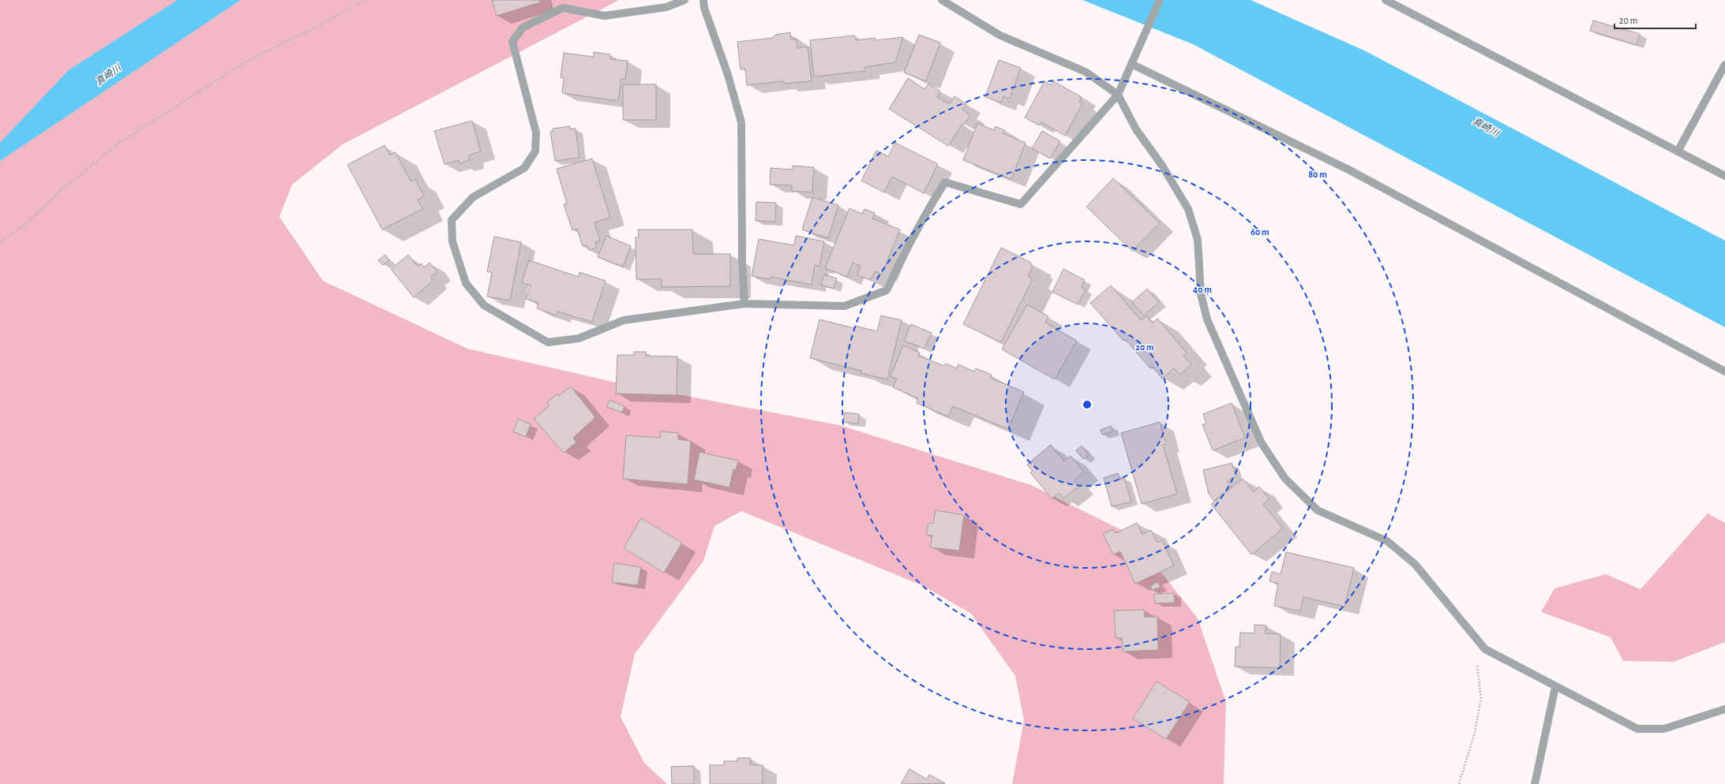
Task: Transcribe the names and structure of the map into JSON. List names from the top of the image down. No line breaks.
{"water":["真崎川"],"scale_bar":"20 m","rings":["80 m","60 m","40 m","20 m"]}
